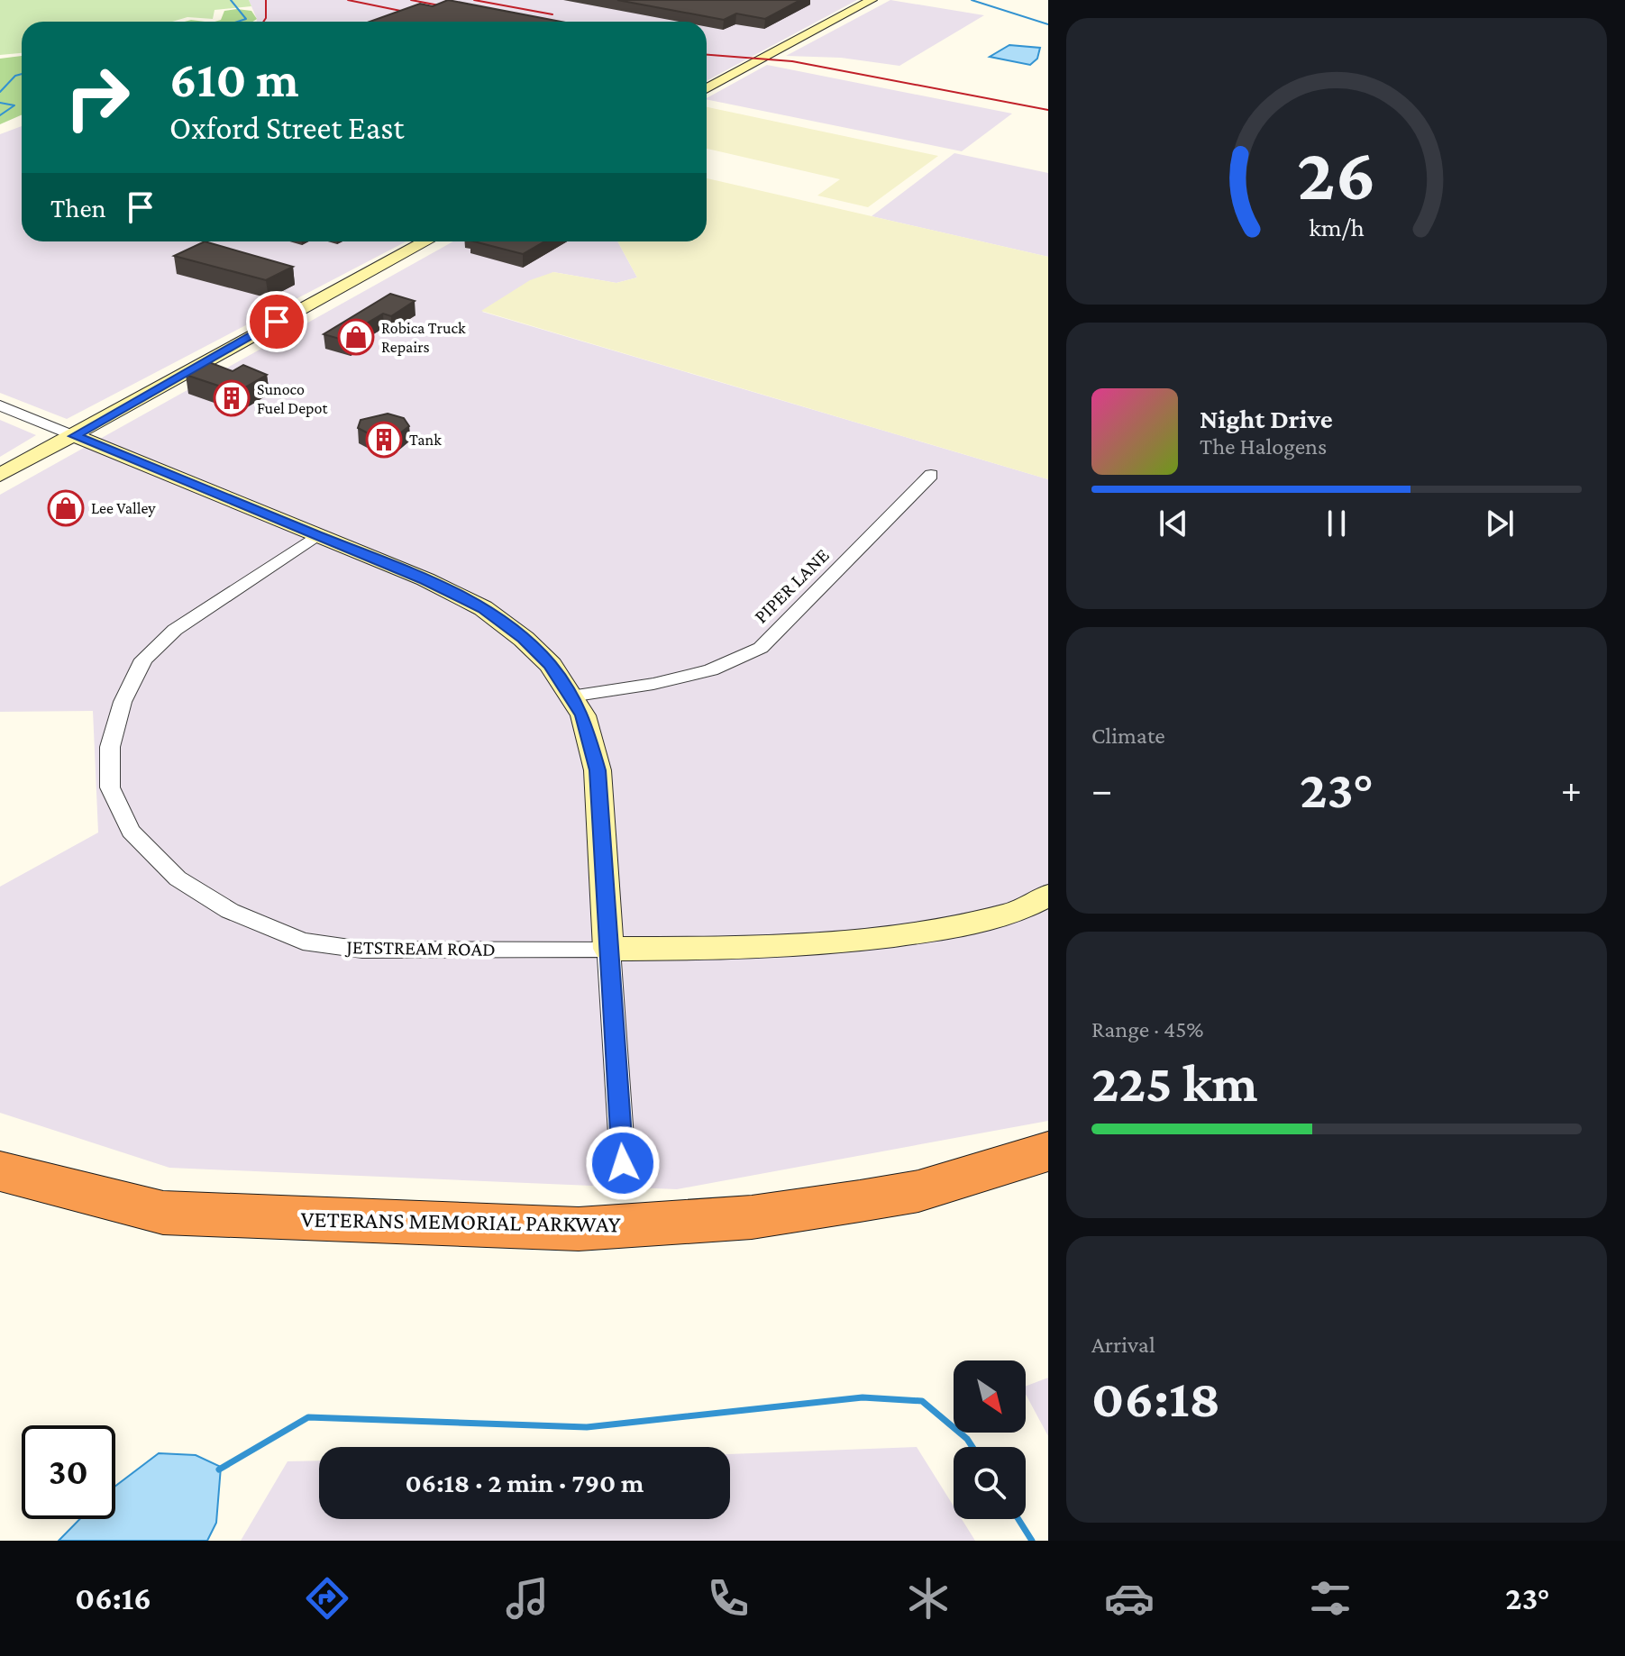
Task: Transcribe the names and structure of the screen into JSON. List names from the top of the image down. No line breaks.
{"streets":{"highway":["VETERANS MEMORIAL PARKWAY"],"main road":["JETSTREAM ROAD"],"street":["PIPER LANE"]},"places":{"shop":["Robica Truck Repairs","Lee Valley"],"building":["Sunoco Fuel Depot","Tank"]},"north":"bottom right","page":{"turn":["610 m","Oxford Street East"],"then":"Then","song":["Night Drive","The Halogens"],"tile":["Climate",["Range · 45%","225 km"],["Arrival","06:18"]],"heat":["−","23°","+"],"limit":"30","trip":"06:18 · 2 min · 790 m","tabs":["06:16","23°"],"gauge":["26","km/h"]}}
